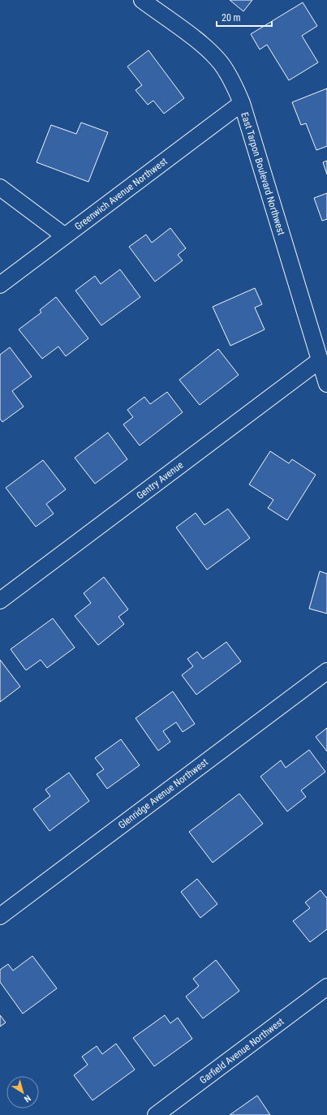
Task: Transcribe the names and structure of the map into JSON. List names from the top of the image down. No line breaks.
{"streets":{"street":["East Tarpon Boulevard Northwest","Greenwich Avenue Northwest","Gentry Avenue","Glenridge Avenue Northwest","Garfield Avenue Northwest"]},"crossings":[["East Tarpon Boulevard Northwest","Greenwich Avenue Northwest"],["East Tarpon Boulevard Northwest","Gentry Avenue"]],"scale_bar":"20 m","north":"bottom right"}
